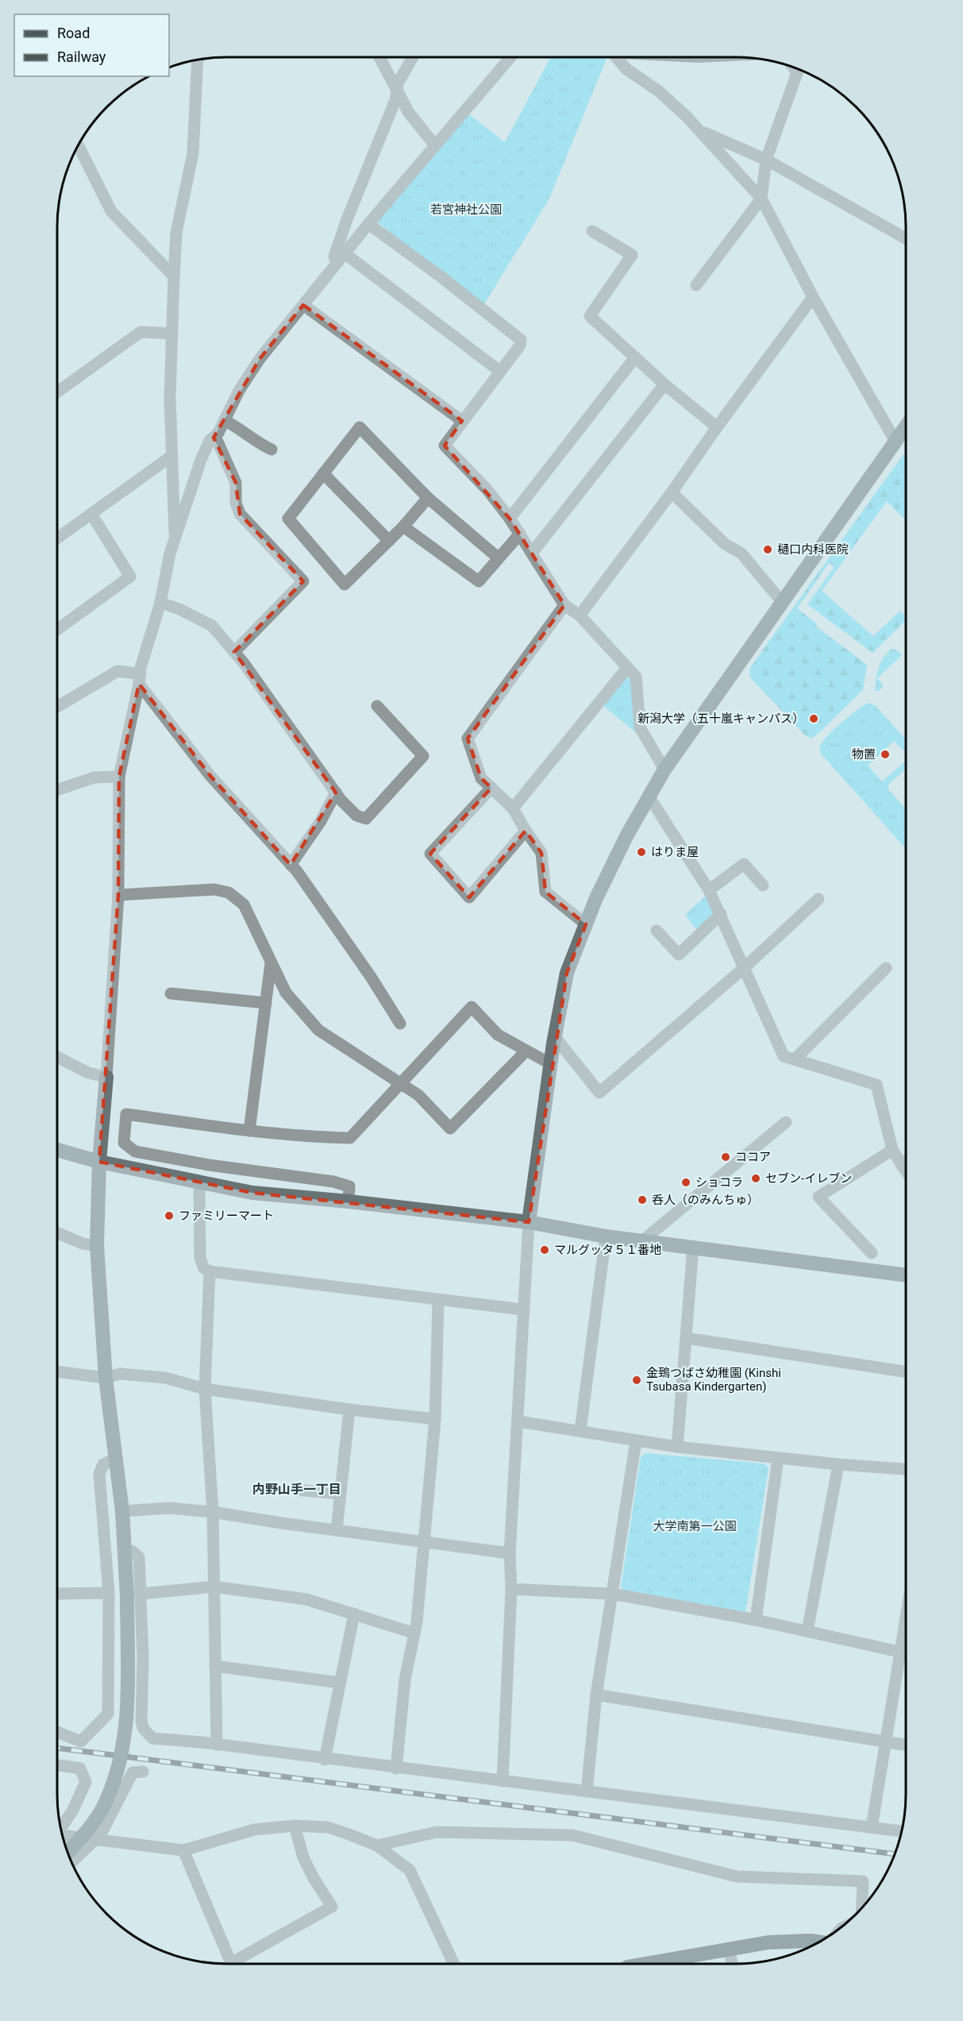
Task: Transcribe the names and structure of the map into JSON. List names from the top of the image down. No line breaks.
{"districts":["内野山手一丁目"],"parks":["若宮神社公園","大学南第一公園"],"places":["樋口内科医院","新潟大学（五十嵐キャンパス）","物置","はりま屋","ココア","セブン-イレブン","ショコラ","呑人（のみんちゅ）","ファミリーマート","マルグッタ５１番地","金鵄つばさ幼稚園 (Kinshi Tsubasa Kindergarten)"],"legend":["Road","Railway"]}
